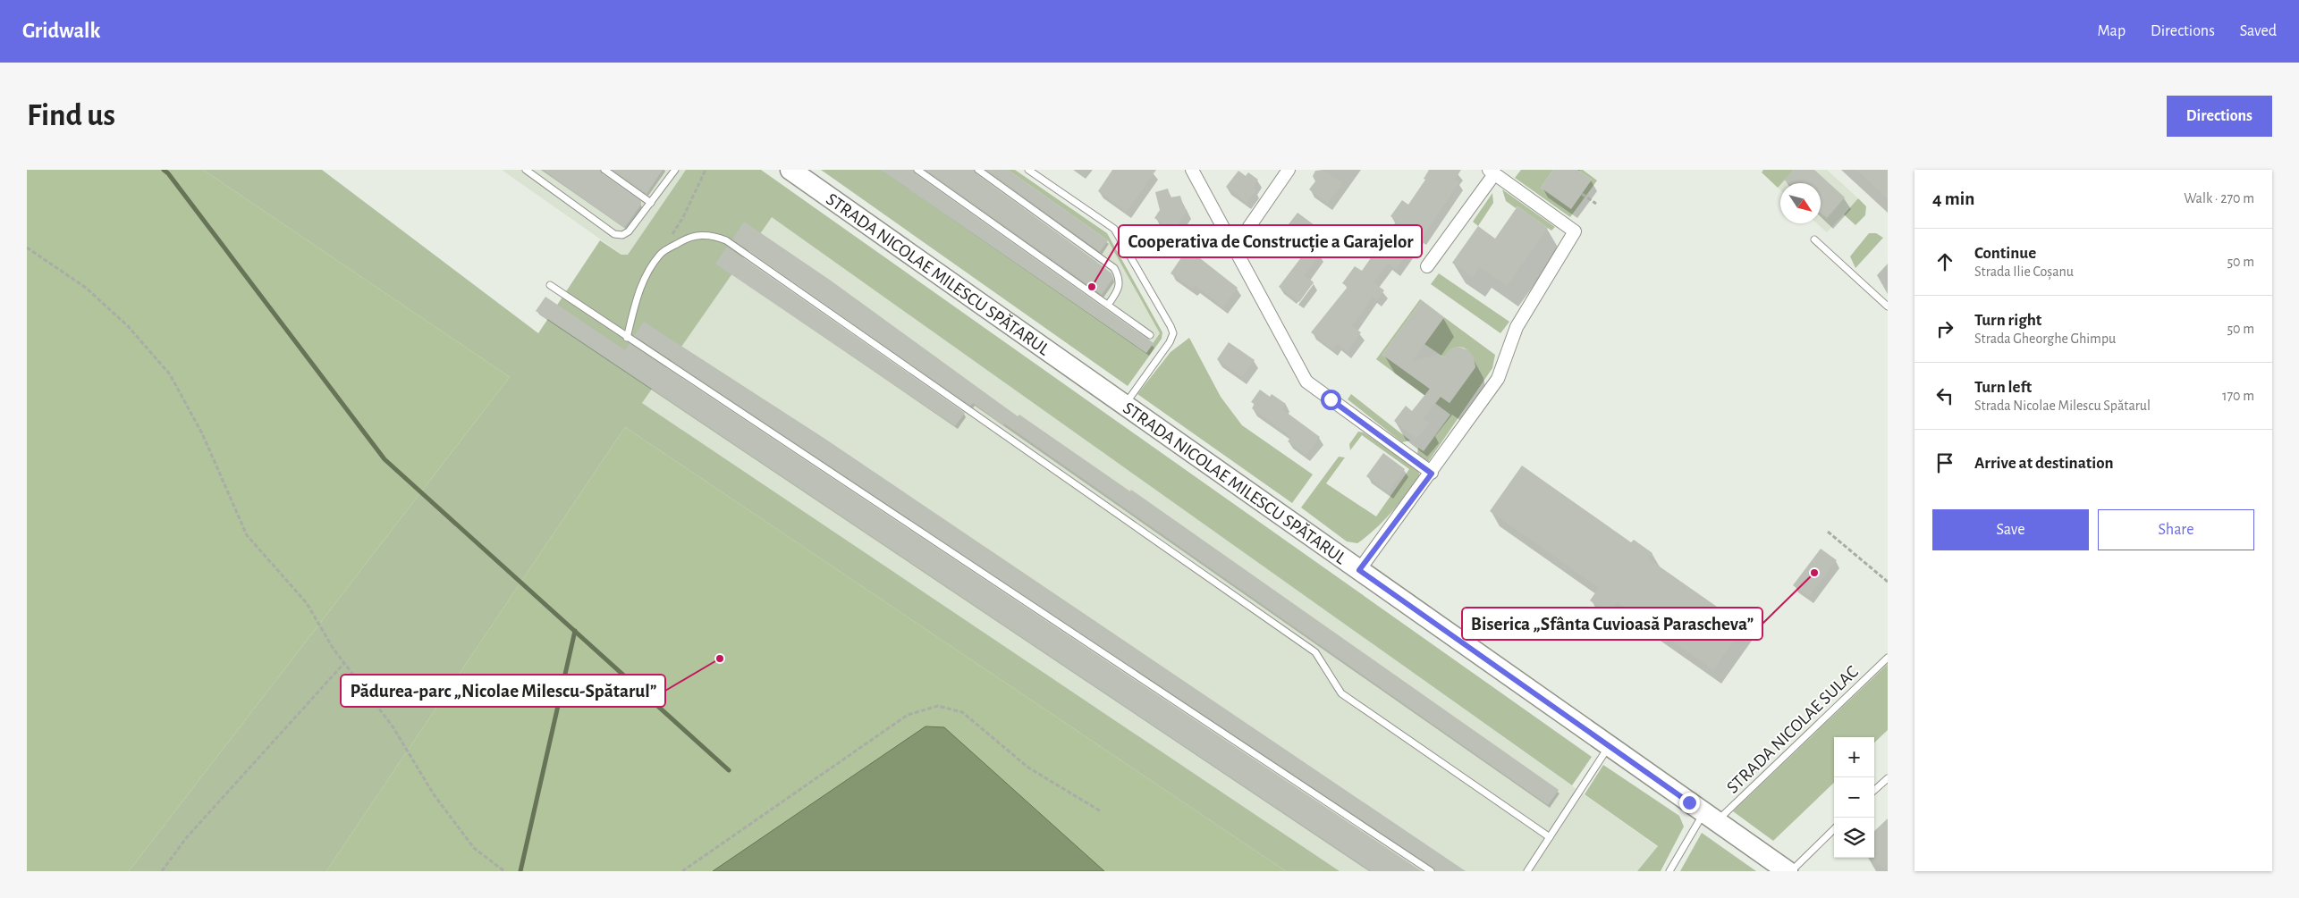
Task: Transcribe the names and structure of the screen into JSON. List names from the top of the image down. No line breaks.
{"streets":{"main road":["STRADA NICOLAE MILESCU SPĂTARUL"],"lane":["STRADA NICOLAE SULAC"]},"crossings":[["STRADA NICOLAE MILESCU SPĂTARUL","STRADA NICOLAE SULAC"]],"places":["Cooperativa de Construcție a Garajelor","Biserica „Sfânta Cuvioasă Parascheva”","Pădurea-parc „Nicolae Milescu-Spătarul”"],"north":"bottom right","page":{"header":"Gridwalk","nav":["Map","Directions","Saved"],"buttons":["Directions",["Save","Share"]],"title":"Find us","heading":["4 min","Walk · 270 m"],"list":[["Continue","Strada Ilie Coșanu","50 m"],["Turn right","Strada Gheorghe Ghimpu","50 m"],["Turn left","Strada Nicolae Milescu Spătarul","170 m"],"Arrive at destination"],"map_buttons":["+","−"]}}
